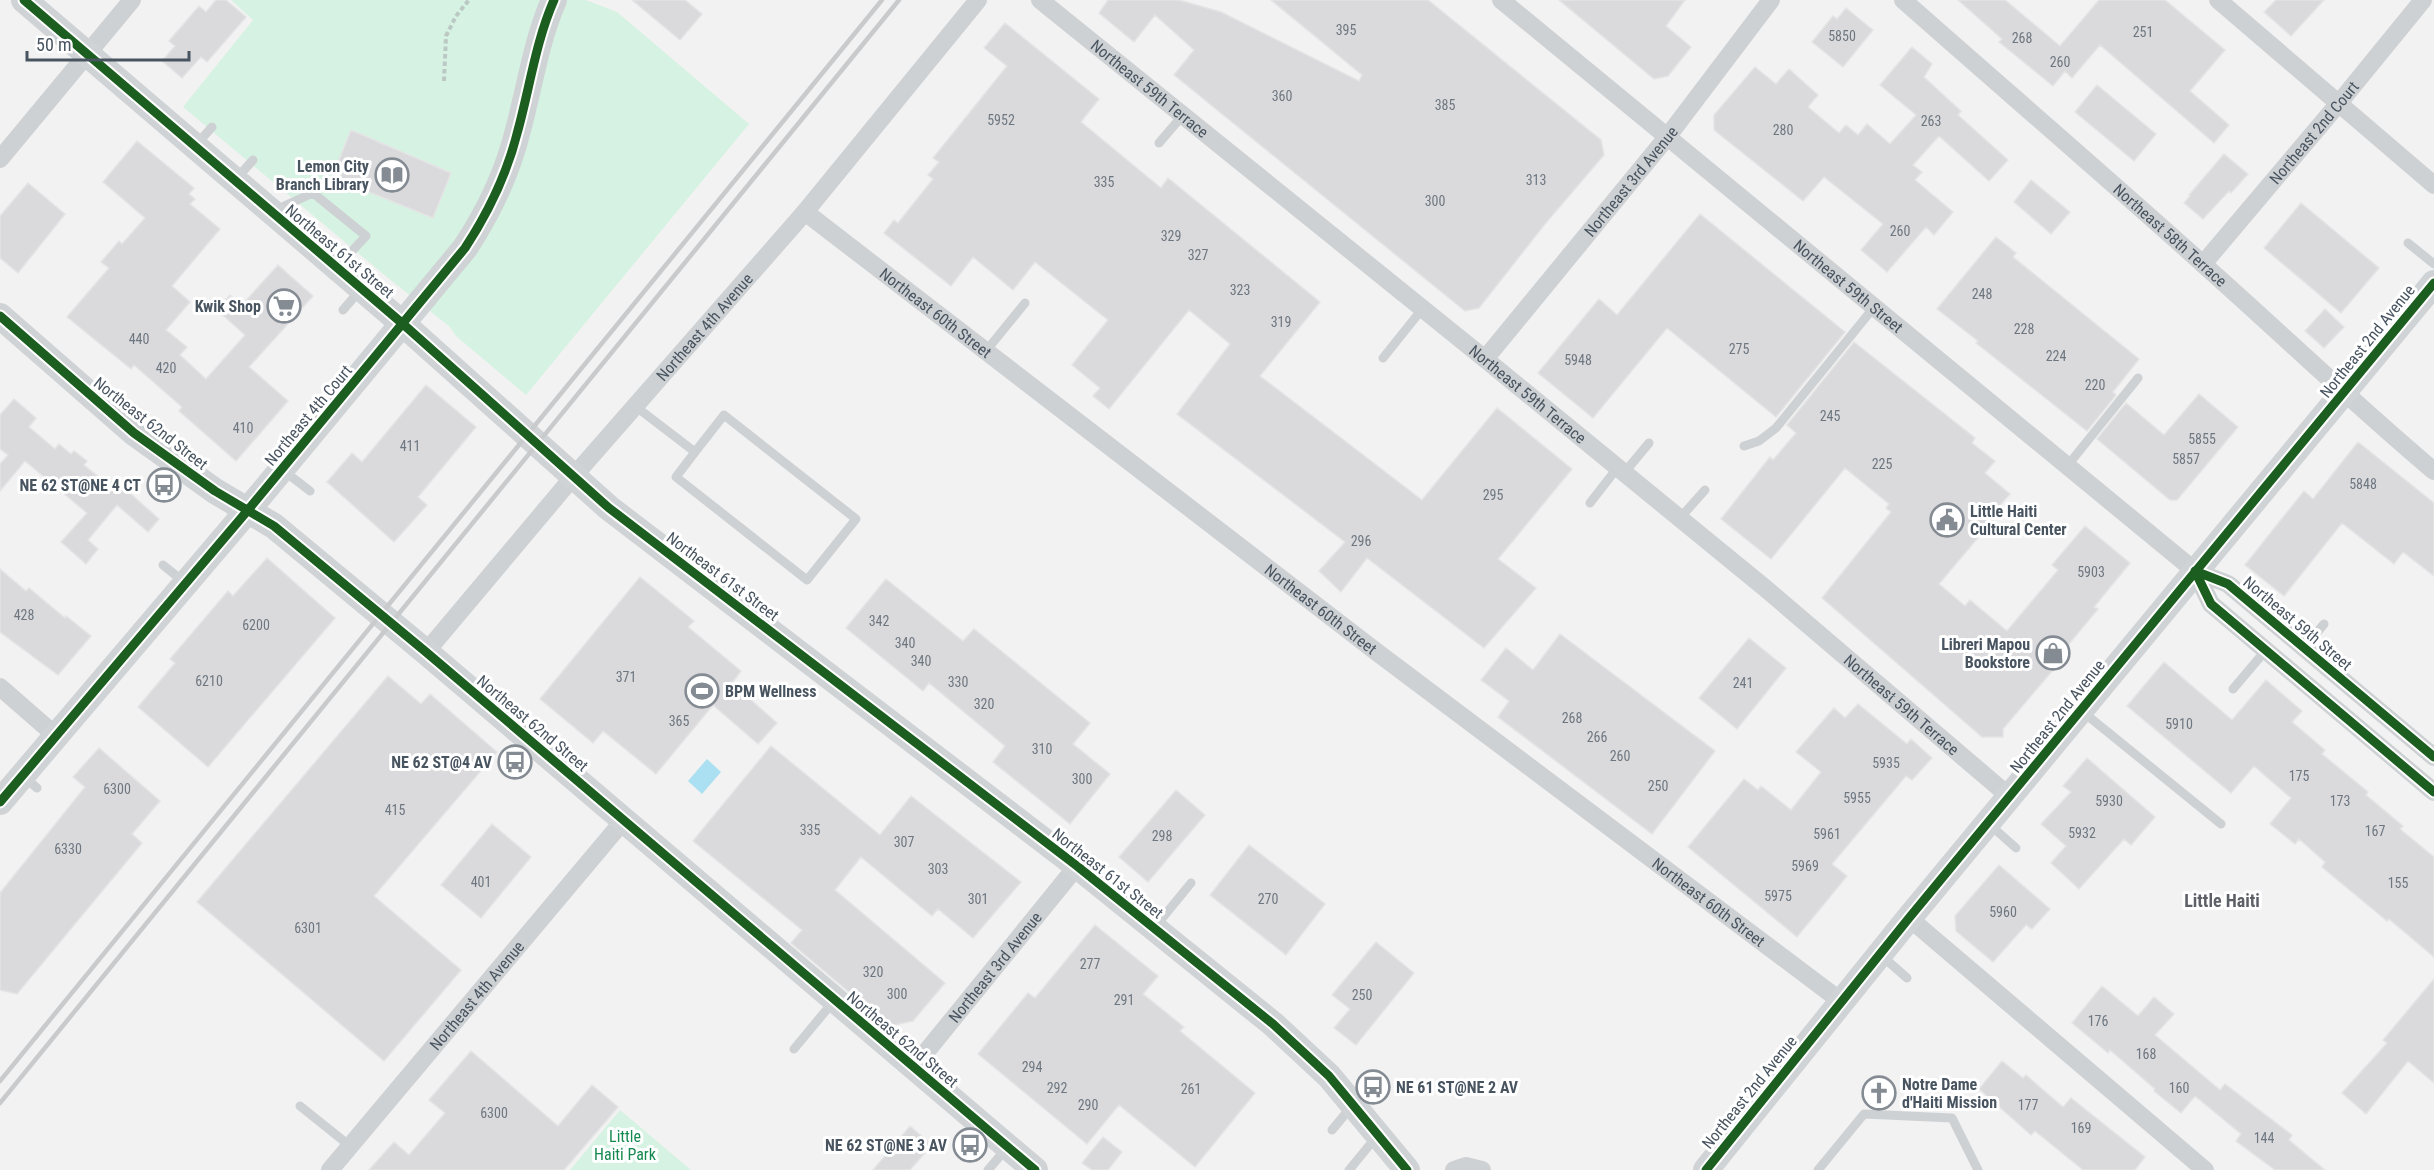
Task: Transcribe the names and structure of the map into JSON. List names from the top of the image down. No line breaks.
{"streets":{"main road":["Northeast 61st Street","Northeast 2nd Avenue","Northeast 4th Court","Northeast 62nd Street"],"street":["Northeast 59th Terrace","Northeast 2nd Court","Northeast 3rd Avenue","Northeast 58th Terrace","Northeast 59th Street","Northeast 60th Street","Northeast 4th Avenue"]},"crossings":[["Northeast 59th Terrace","Northeast 3rd Avenue"],["Northeast 59th Terrace","Northeast 2nd Avenue"],["Northeast 2nd Court","Northeast 58th Terrace"],["Northeast 3rd Avenue","Northeast 61st Street"],["Northeast 3rd Avenue","Northeast 59th Street"],["Northeast 3rd Avenue","Northeast 62nd Street"],["Northeast 58th Terrace","Northeast 2nd Avenue"],["Northeast 61st Street","Northeast 4th Avenue"],["Northeast 61st Street","Northeast 4th Court"],["Northeast 59th Street","Northeast 2nd Avenue"],["Northeast 60th Street","Northeast 4th Avenue"],["Northeast 60th Street","Northeast 2nd Avenue"],["Northeast 4th Avenue","Northeast 62nd Street"],["Northeast 4th Court","Northeast 62nd Street"]],"districts":["Little Haiti"],"parks":["Little Haiti Park"],"places":{"library":["Lemon City Branch Library"],"supermarket":["Kwik Shop"],"bus stop":["NE 62 ST@NE 4 CT","NE 62 ST@4 AV","NE 61 ST@NE 2 AV","NE 62 ST@NE 3 AV"],"public building":["Little Haiti Cultural Center"],"shop":["Libreri Mapou Bookstore"],"sports":["BPM Wellness"],"church":["Notre Dame d'Haiti Mission"]},"house_numbers":["395","251","5850","268","260","360","385","5952","263","280","313","335","300","260","329","327","323","248","319","228","440","275","224","5948","420","220","245","410","5855","411","5857","225","5848","295","296","5903","428","342","6200","340","340","371","6210","330","241","320","268","365","5910","266","310","260","5935","175","300","250","6300","5955","5930","173","415","335","167","5932","5961","298","307","6330","5969","303","401","155","5975","301","270","5960","6301","277","320","300","250","291","176","168","294","292","160","261","290","177","6300","169","144"],"scale_bar":"50 m"}
